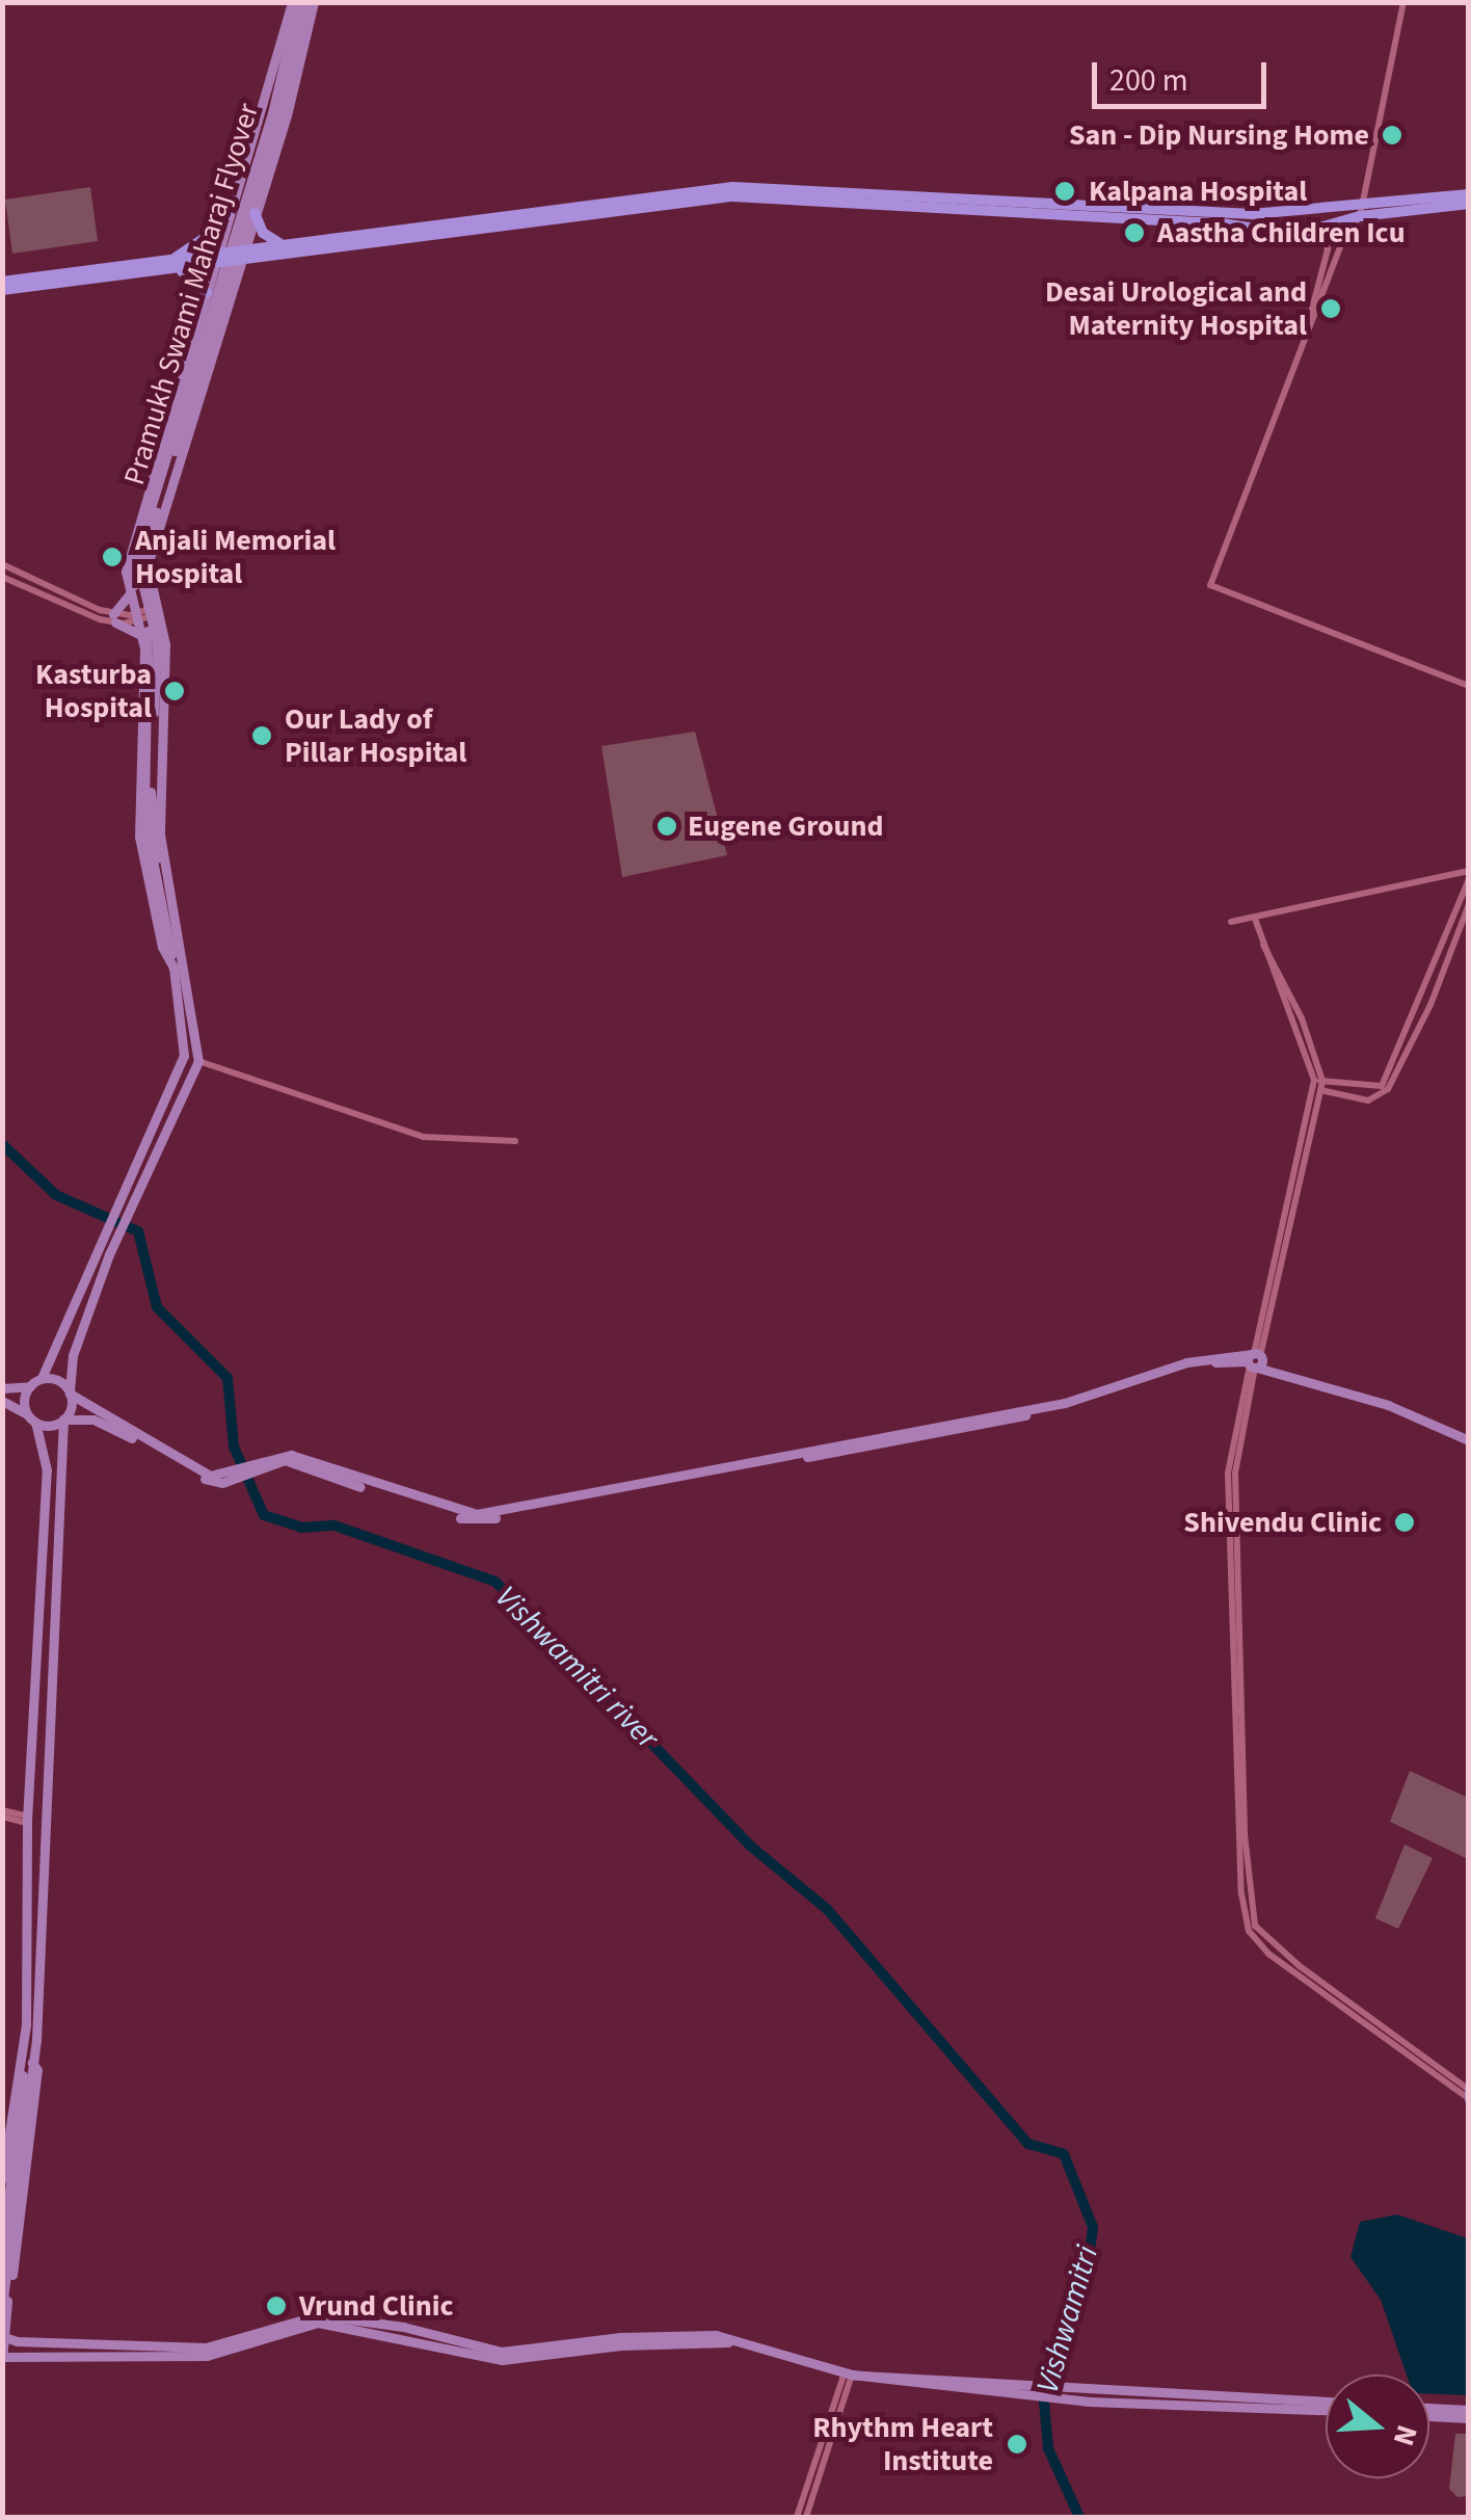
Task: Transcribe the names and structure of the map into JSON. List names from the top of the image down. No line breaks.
{"streets":{"main road":["Pramukh Swami Maharaj Flyover"]},"water":["Vishwamitri river","Vishwamitri"],"places":["San - Dip Nursing Home","Kalpana Hospital","Aastha Children Icu","Desai Urological and Maternity Hospital","Anjali Memorial Hospital","Kasturba Hospital","Our Lady of Pillar Hospital","Eugene Ground","Shivendu Clinic","Vrund Clinic","Rhythm Heart Institute"],"scale_bar":"200 m","north":"right"}
